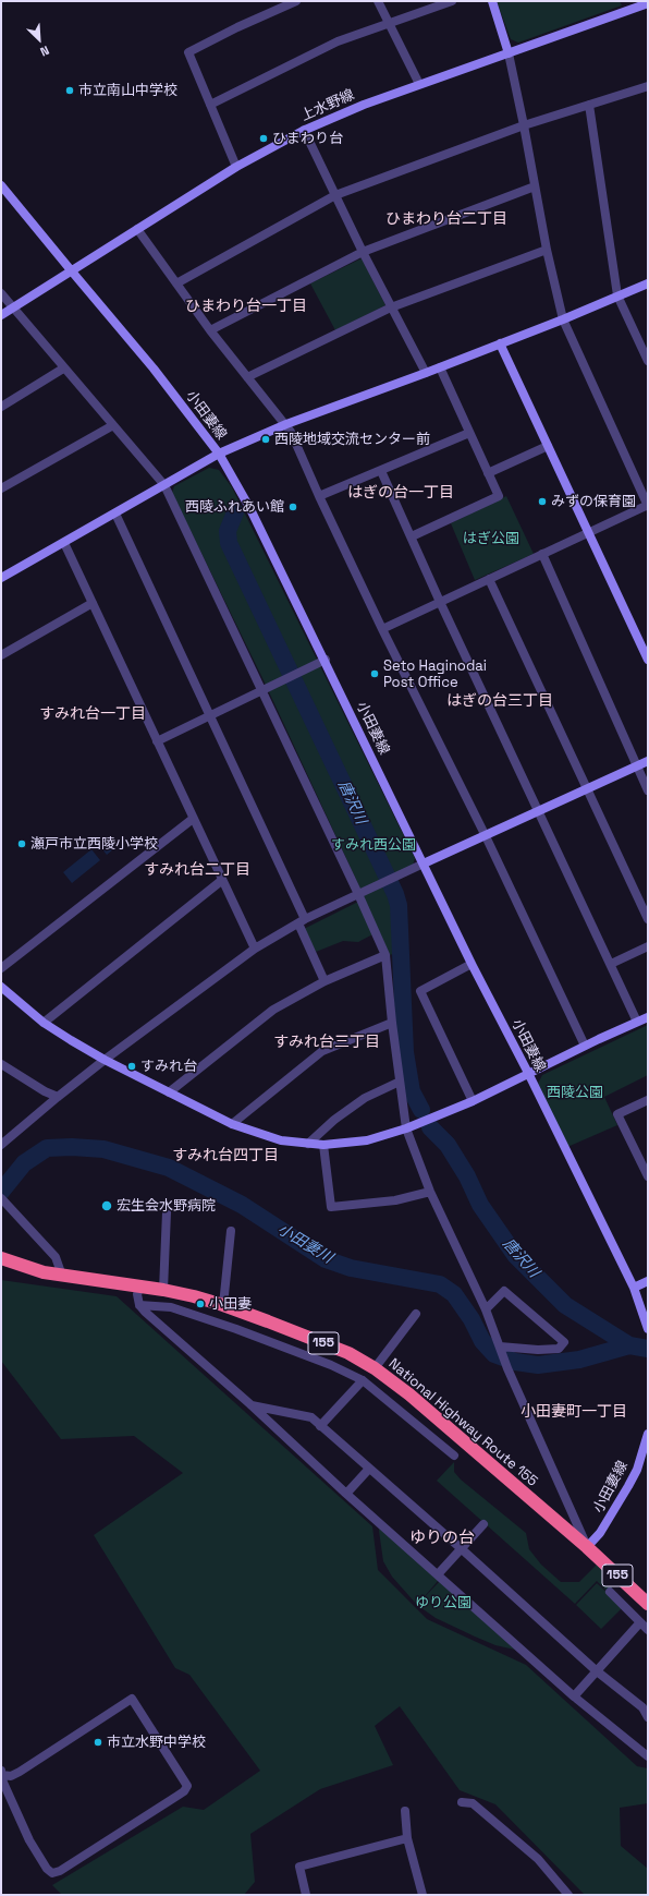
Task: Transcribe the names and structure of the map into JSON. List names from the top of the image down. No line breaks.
{"streets":{"highway":["155","National Highway Route 155"],"street":["上水野線","小田妻線"]},"crossings":[["上水野線","小田妻線"],["小田妻線","National Highway Route 155"]],"districts":["ひまわり台二丁目","ひまわり台一丁目","はぎの台一丁目","はぎの台三丁目","すみれ台一丁目","すみれ台二丁目","すみれ台三丁目","すみれ台四丁目","小田妻町一丁目","ゆりの台"],"water":["唐沢川","小田妻川"],"parks":["はぎ公園","すみれ西公園","西陵公園","ゆり公園"],"places":["市立南山中学校","ひまわり台","西陵地域交流センター前","みずの保育園","西陵ふれあい館","Seto Haginodai Post Office","瀬戸市立西陵小学校","すみれ台","宏生会水野病院","小田妻","市立水野中学校"],"north":"bottom right"}
